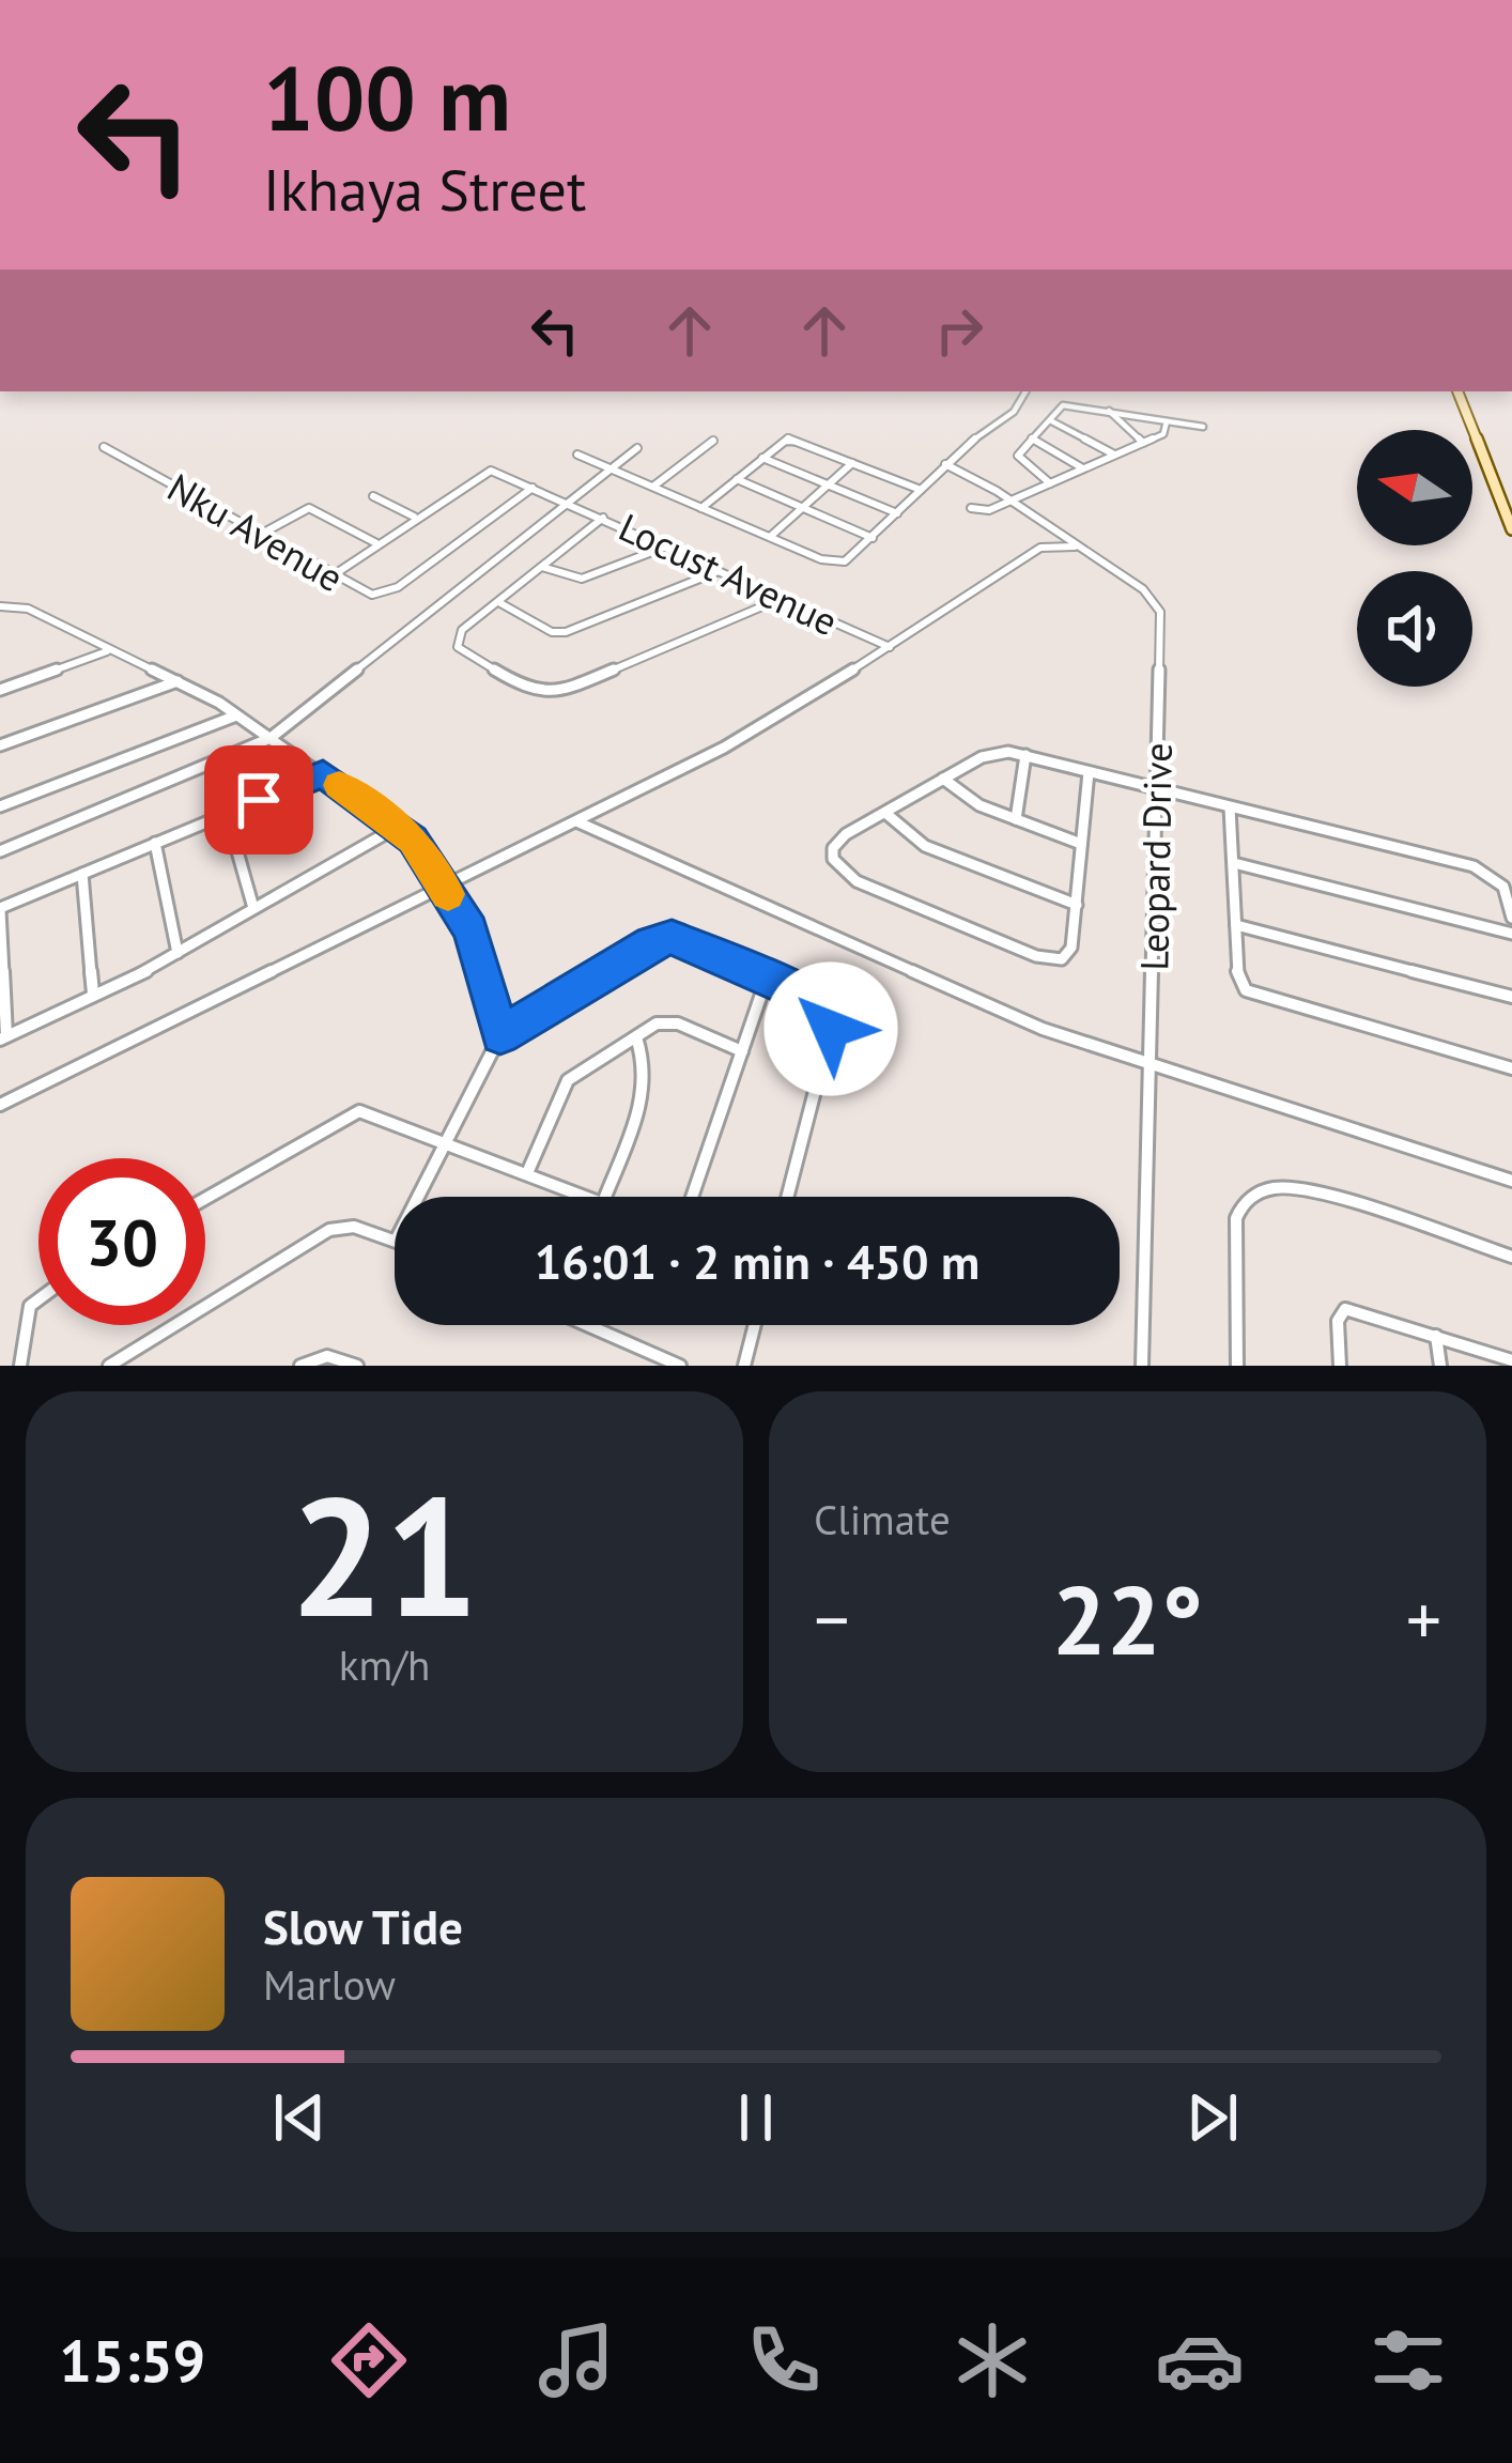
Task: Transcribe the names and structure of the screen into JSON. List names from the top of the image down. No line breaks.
{"streets":{"street":["Nku Avenue","Locust Avenue","Leopard Drive"]},"crossings":[["Nku Avenue","Locust Avenue"]],"north":"left","page":{"turn":["100 m","Ikhaya Street"],"limit":"30","trip":"16:01 · 2 min · 450 m","tile":[["21","km/h"],"Climate"],"heat":["−","22°","+"],"song":["Slow Tide","Marlow"],"tabs":"15:59"}}
